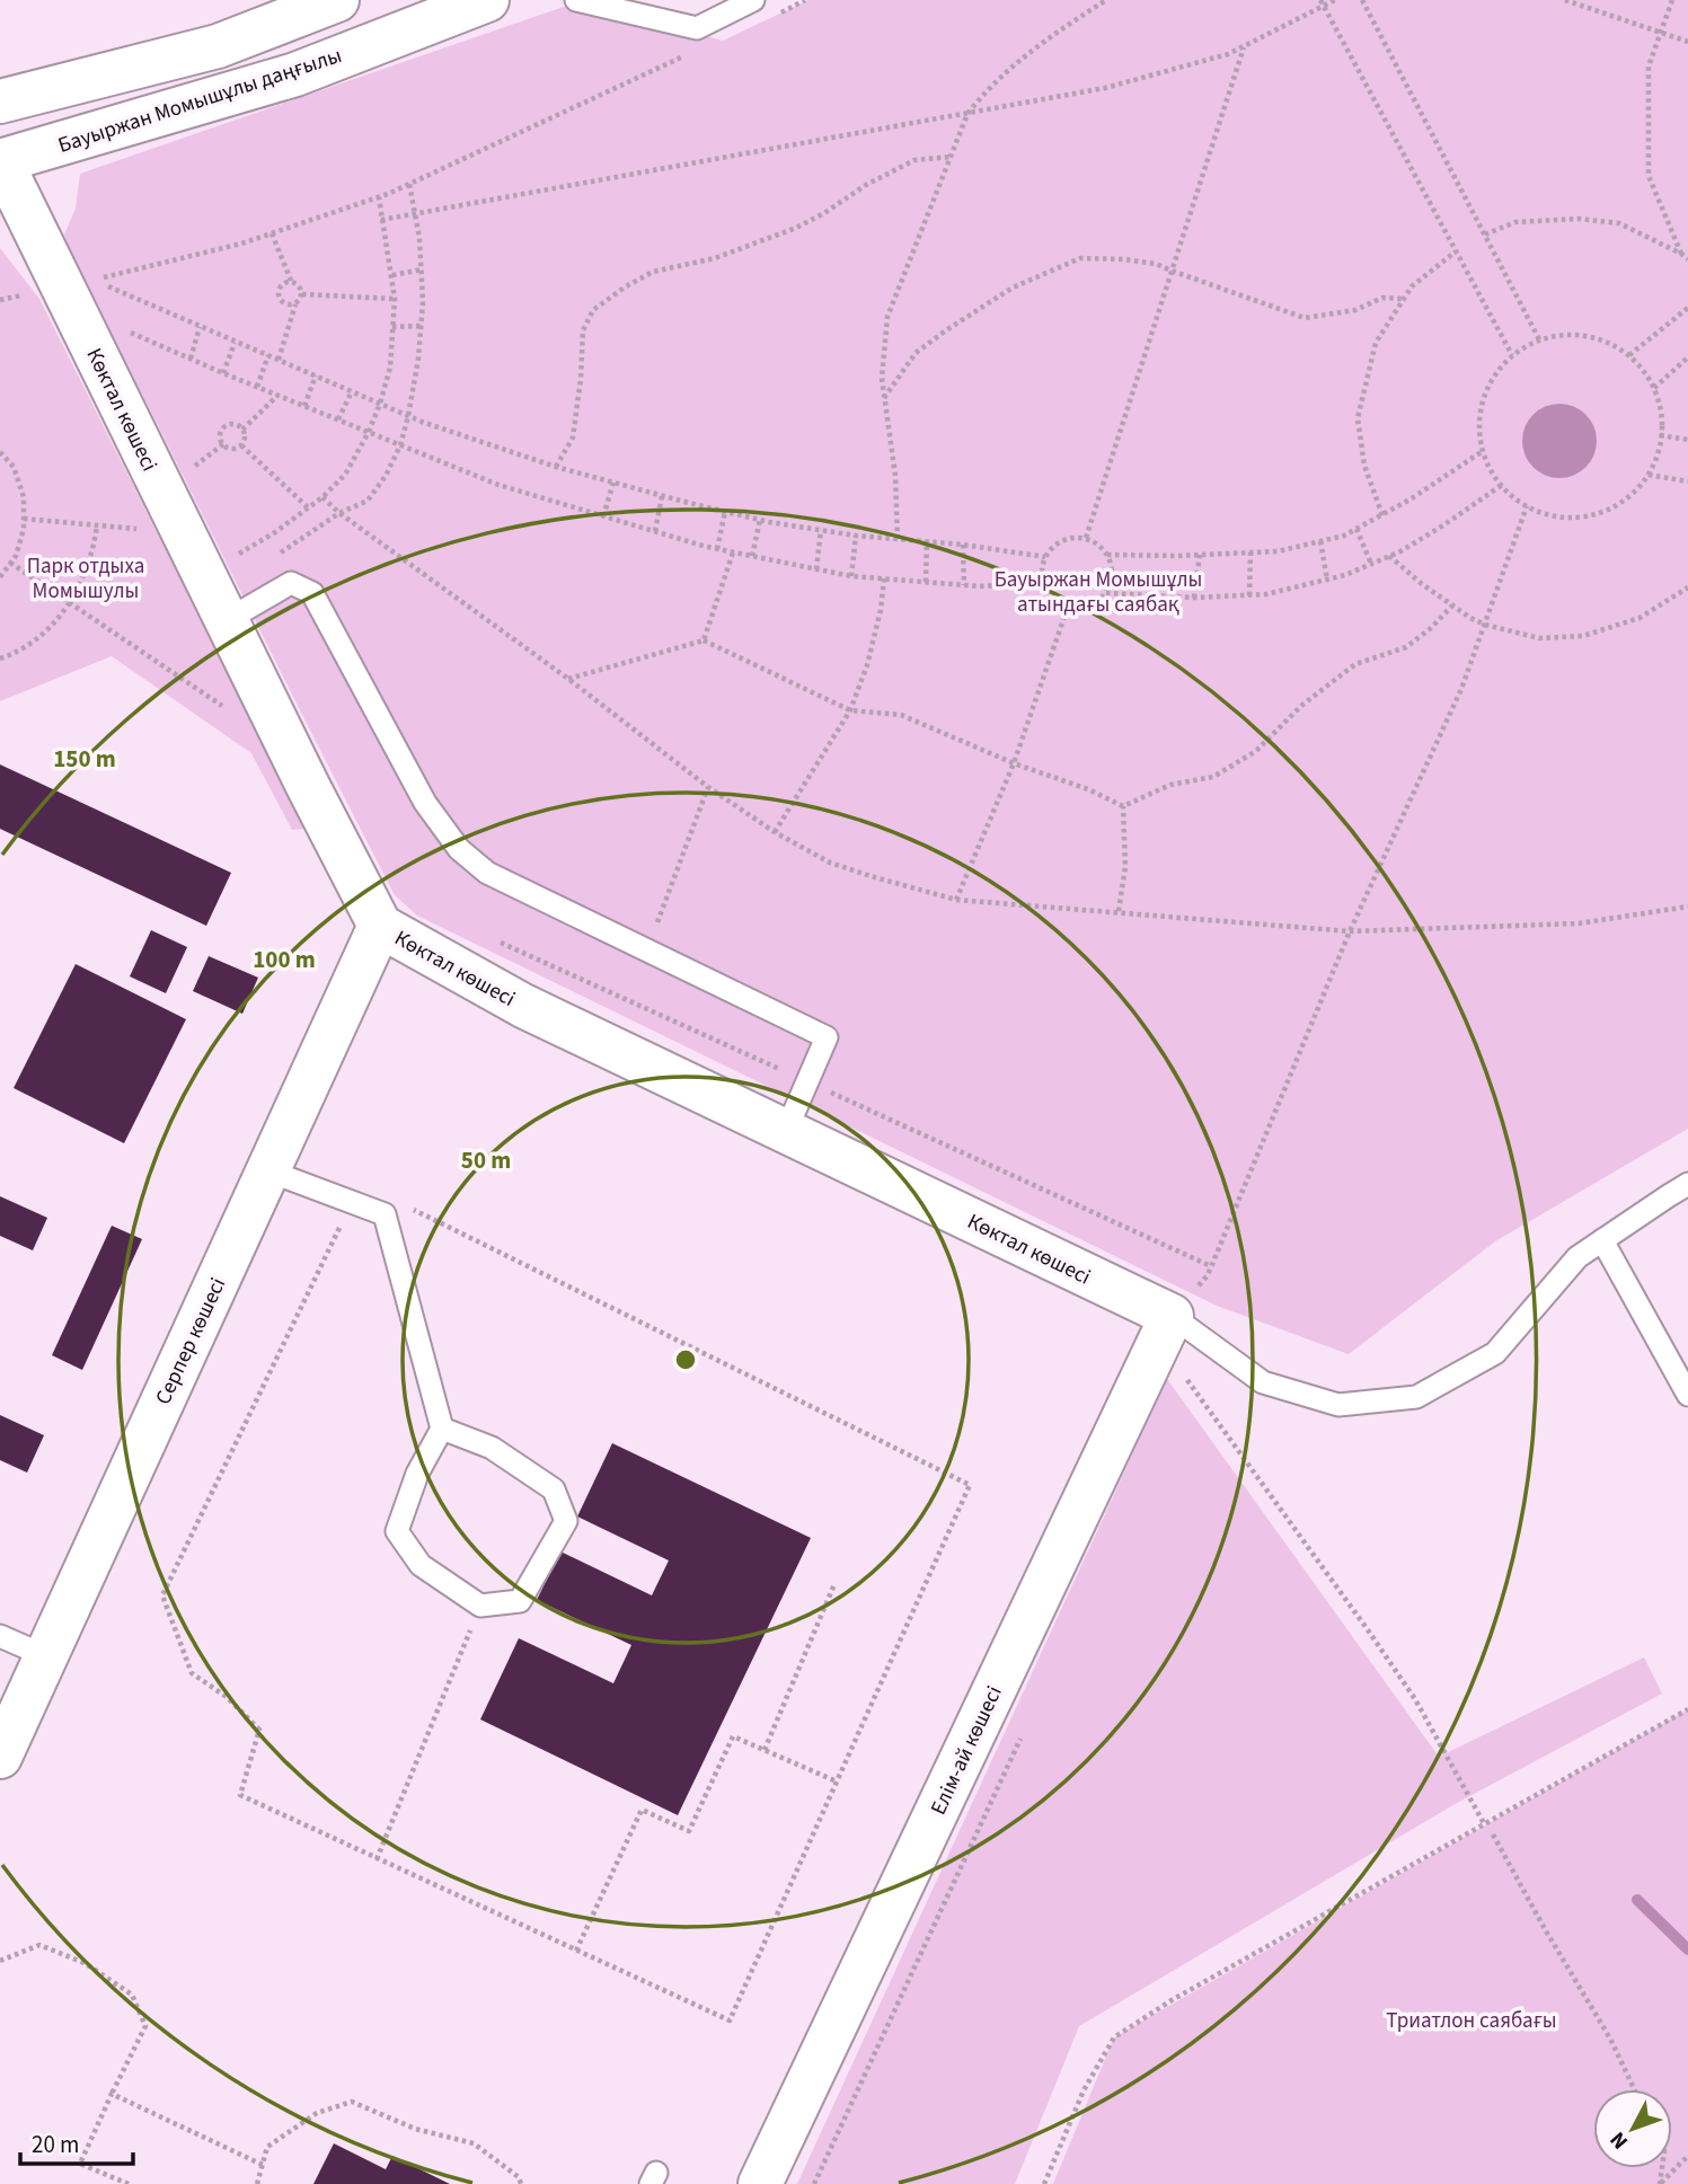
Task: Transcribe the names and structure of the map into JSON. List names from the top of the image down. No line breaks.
{"streets":{"street":["Бауыржан Момышұлы даңғылы","Көктал көшесі","Серпер көшесі","Елім-ай көшесі"]},"crossings":[["Бауыржан Момышұлы даңғылы","Көктал көшесі"],["Көктал көшесі","Серпер көшесі"],["Көктал көшесі","Елім-ай көшесі"]],"parks":["Парк отдыха Момышулы","Бауыржан Момышұлы атындағы саябақ","Триатлон саябағы"],"scale_bar":"20 m","north":"bottom left","rings":["150 m","100 m","50 m"]}
